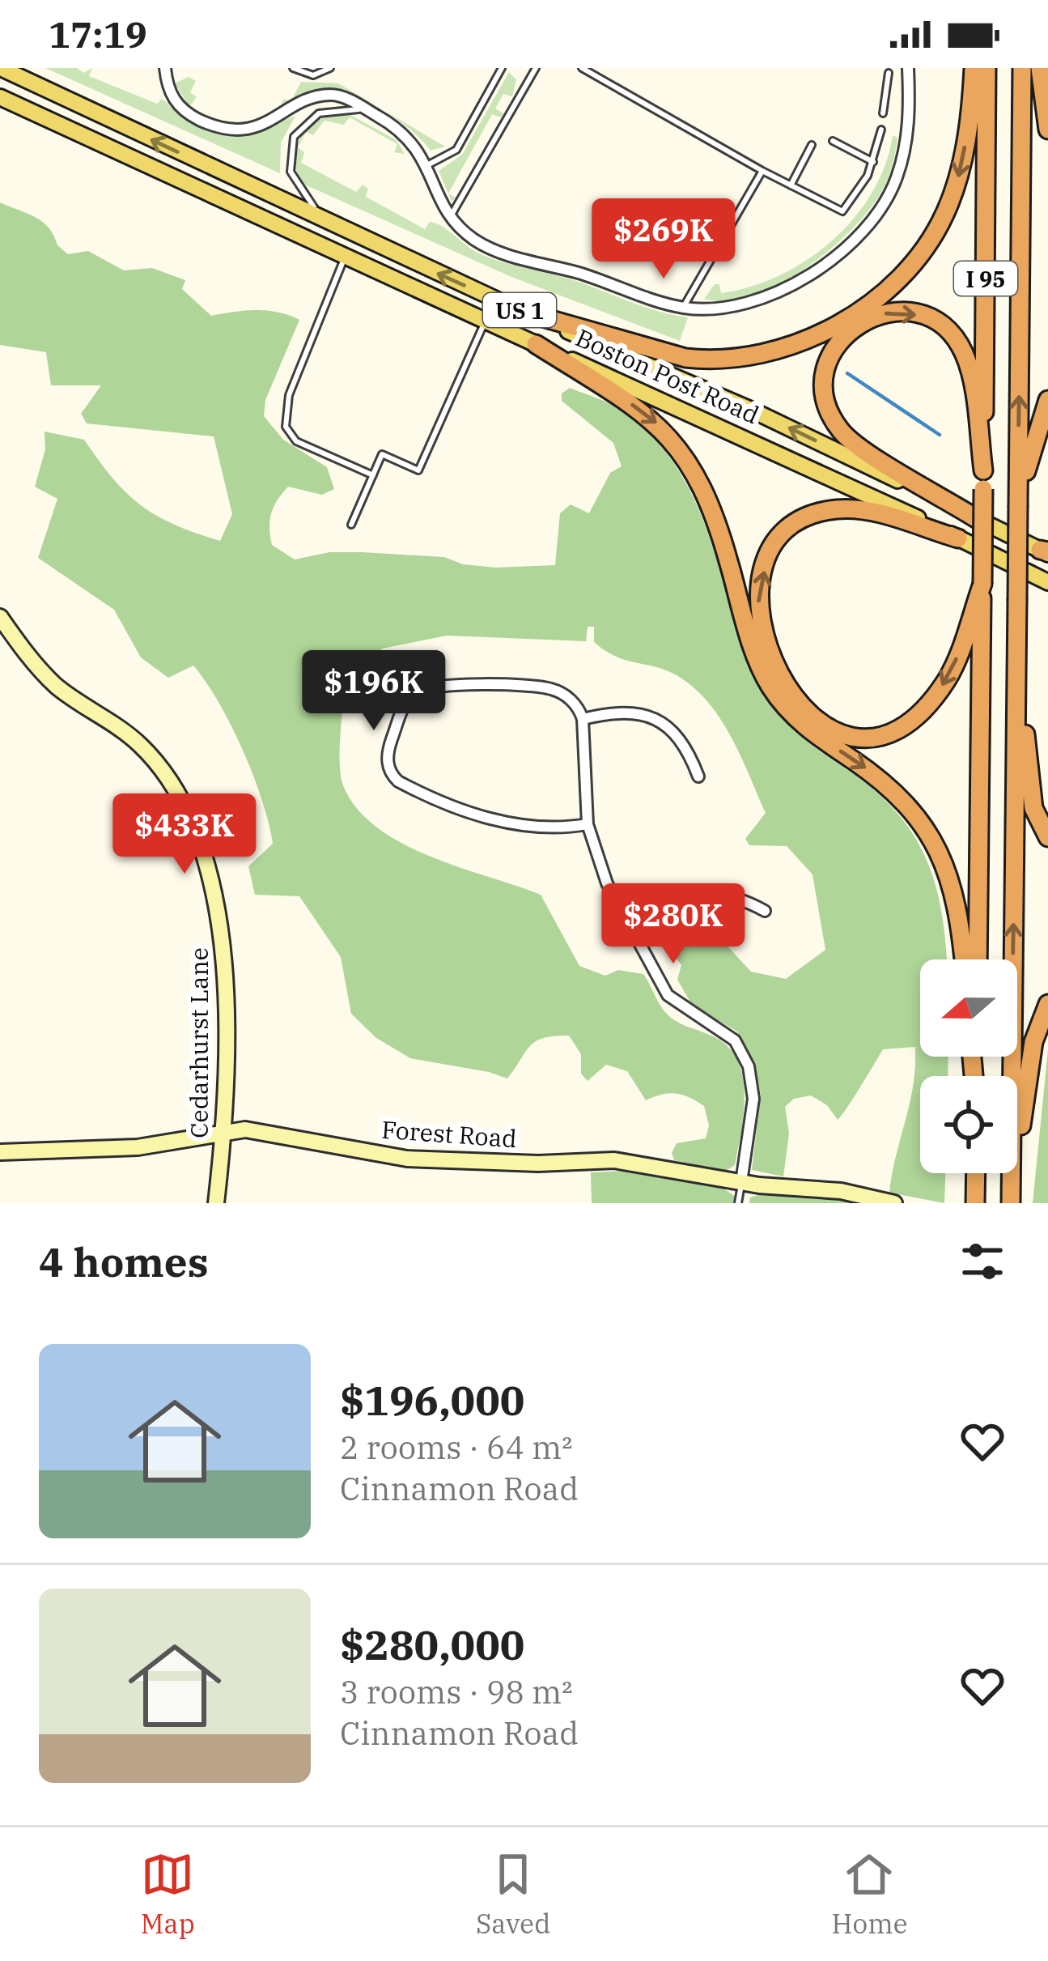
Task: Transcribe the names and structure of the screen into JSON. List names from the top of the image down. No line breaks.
{"streets":{"highway":["I 95"],"main road":["US 1","Boston Post Road","Cedarhurst Lane","Forest Road"]},"crossings":[["Cedarhurst Lane","Forest Road"]],"north":"left","page":{"status":"17:19","price":["$269K","$196K","$433K","$280K"],"heading":"4 homes","list":[{"name":"$196,000","note":"2 rooms · 64 m² · Cinnamon Road"},{"name":"$280,000","note":"3 rooms · 98 m² · Cinnamon Road"}],"tabs":["Map","Saved","Home"]}}
